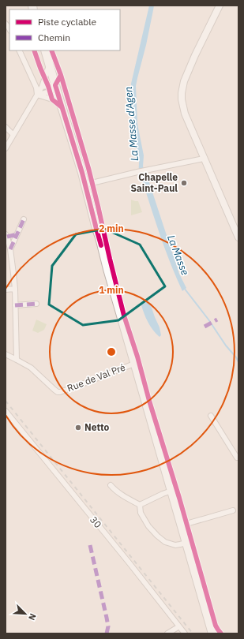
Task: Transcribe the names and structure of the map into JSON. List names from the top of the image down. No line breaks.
{"streets":{"street":["Rue de Val Pré","30"]},"water":["La Masse d'Agen","La Masse"],"places":["Chapelle Saint-Paul","Netto"],"legend":["Piste cyclable","Chemin"],"north":"bottom right","rings":["2 min","1 min"]}
